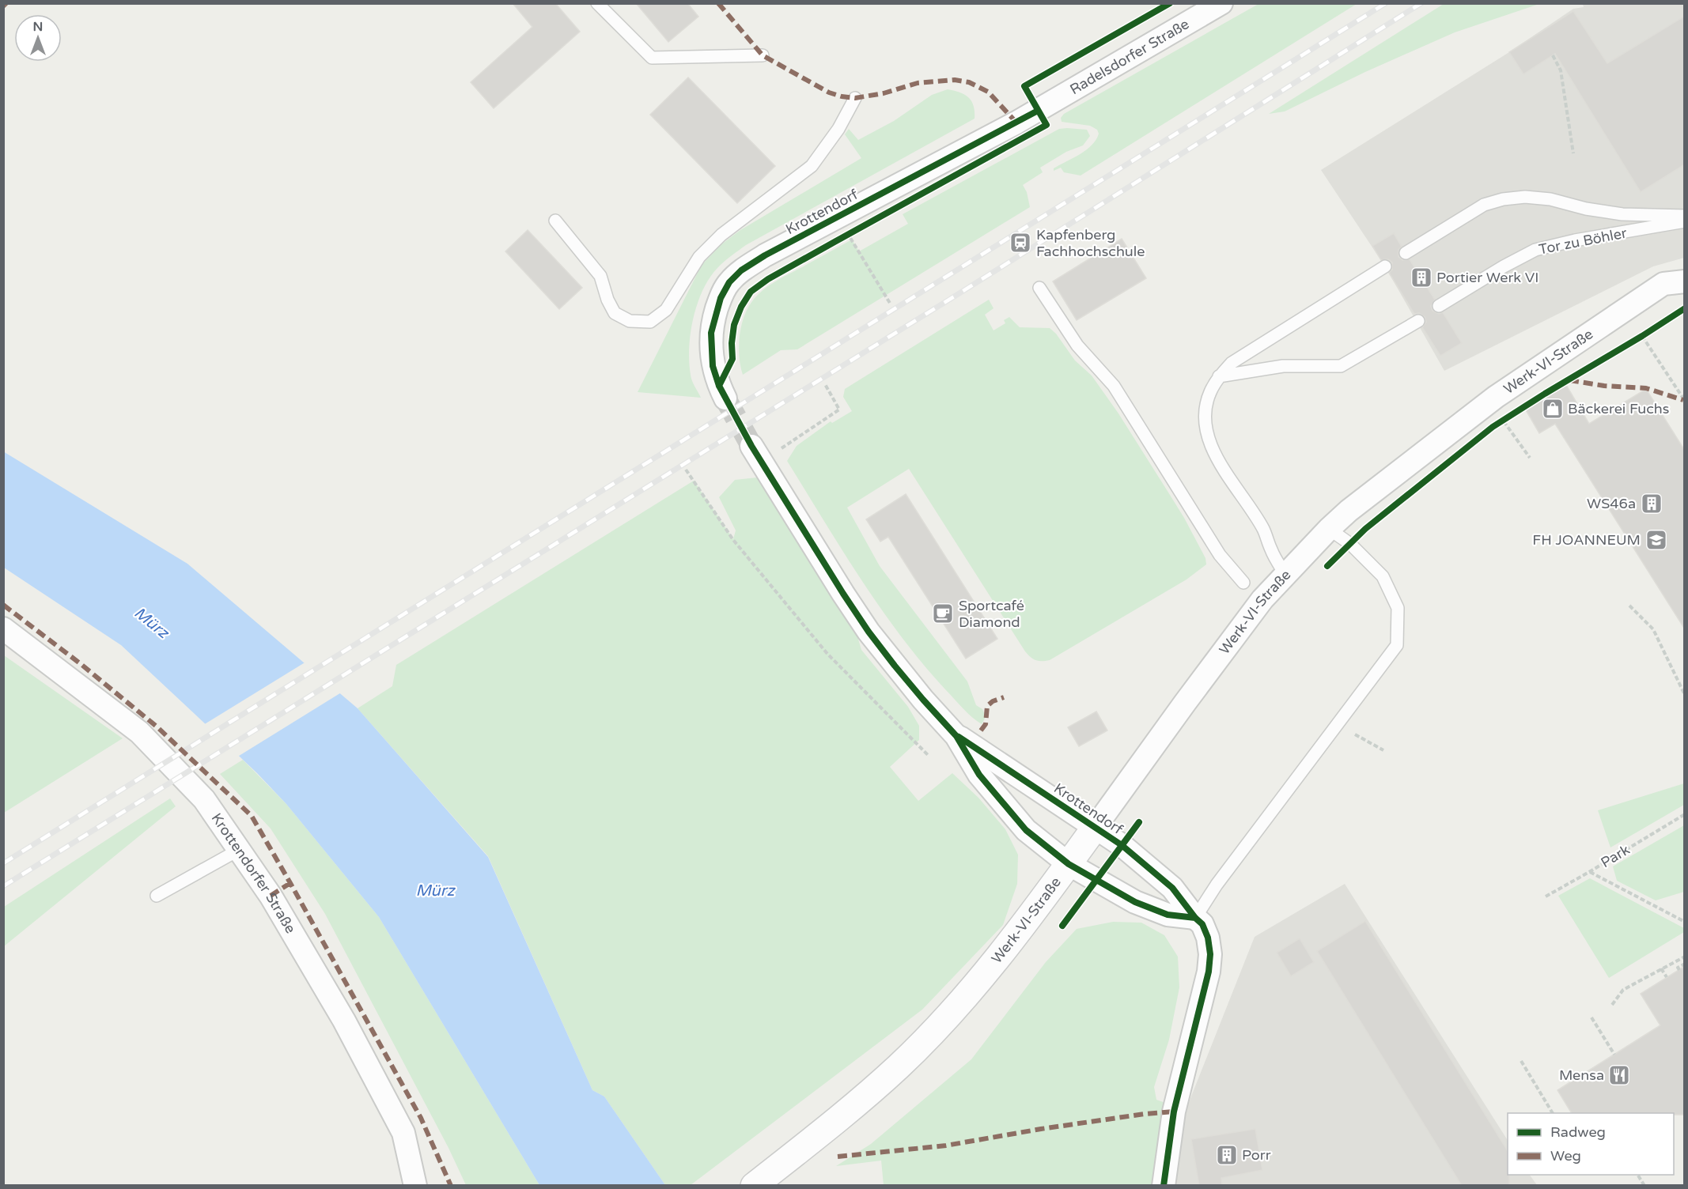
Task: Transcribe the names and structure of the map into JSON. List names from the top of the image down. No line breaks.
{"streets":{"main road":["Werk-VI-Straße"],"street":["Radelsdorfer Straße","Krottendorf","Krottendorfer Straße"],"lane":["Tor zu Böhler"],"path":["Park"]},"crossings":[["Radelsdorfer Straße","Krottendorf"],["Krottendorf","Werk-VI-Straße"]],"water":["Mürz"],"places":{"station":["Kapfenberg Fachhochschule"],"building":["Portier Werk VI","WS46a","Porr"],"shop":["Bäckerei Fuchs"],"school or university":["FH JOANNEUM"],"cafe":["Sportcafé Diamond"],"restaurant":["Mensa"]},"legend":["Radweg","Weg"],"north":"top"}
